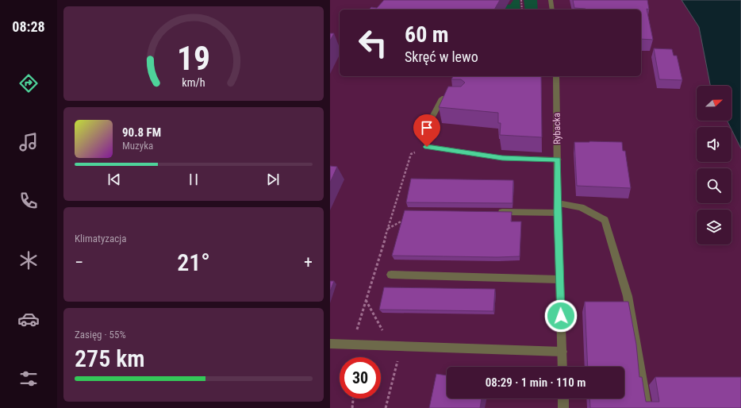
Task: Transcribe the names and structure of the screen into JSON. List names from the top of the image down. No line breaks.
{"streets":{"street":["Rybacka"]},"north":"right","page":{"tabs":"08:28","turn":["60 m","Skręć w lewo"],"song":["90.8 FM","Muzyka"],"tile":["Klimatyzacja",["Zasięg · 55%","275 km"]],"heat":["−","21°","+"],"limit":"30","trip":"08:29 · 1 min · 110 m","gauge":["19","km/h"]}}
